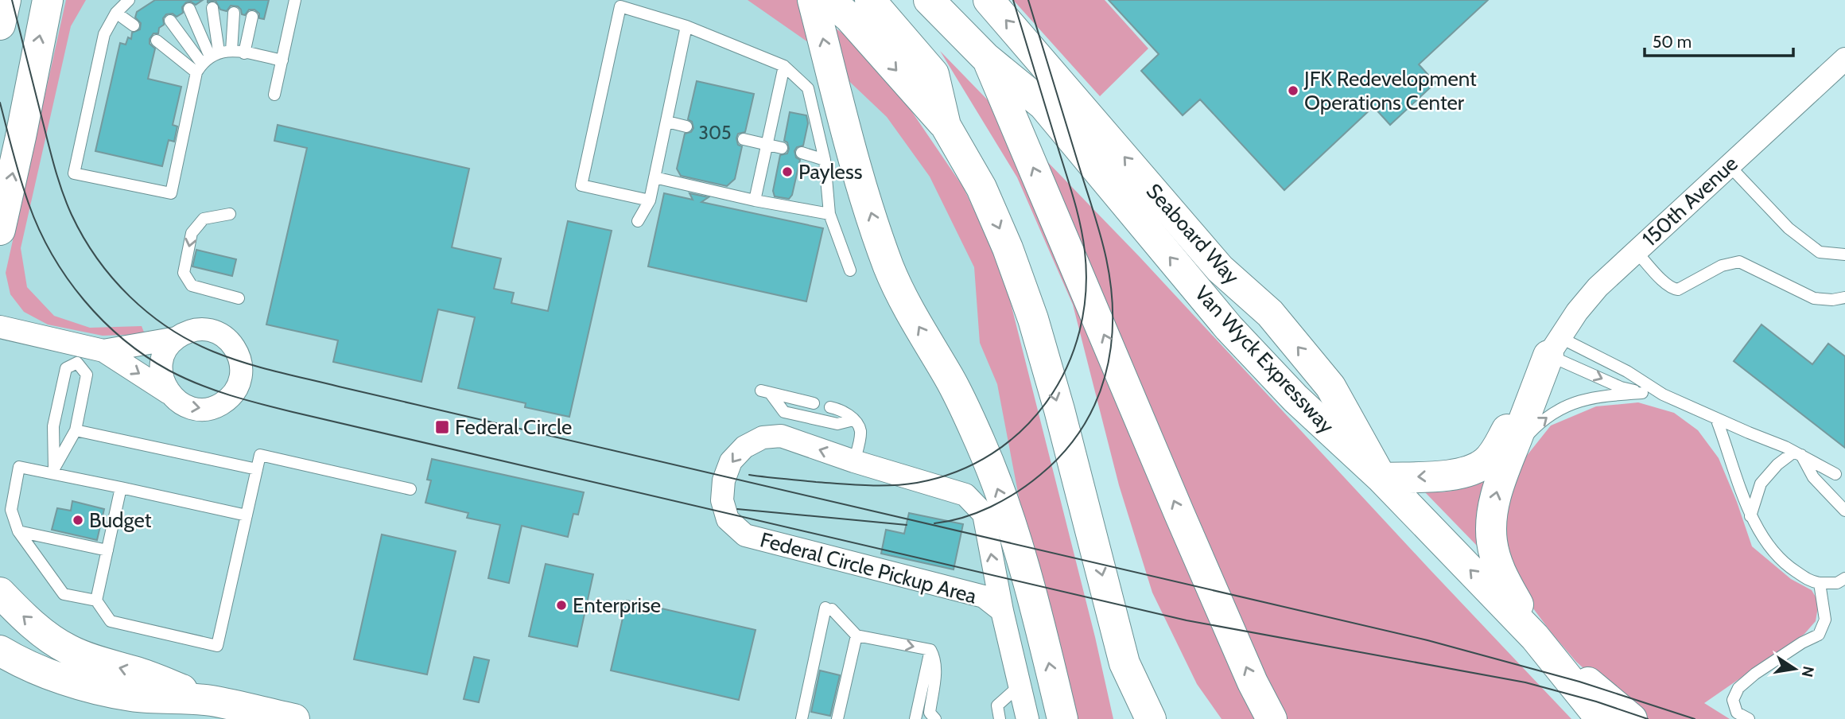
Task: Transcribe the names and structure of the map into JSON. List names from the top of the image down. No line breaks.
{"streets":{"main road":["Seaboard Way","Van Wyck Expressway"],"street":["150th Avenue","Federal Circle Pickup Area"]},"crossings":[["Seaboard Way","Van Wyck Expressway"]],"places":{"other":["JFK Redevelopment Operations Center","Payless","Budget","Enterprise"],"transit":["Federal Circle"]},"house_numbers":["305"],"scale_bar":"50 m","north":"right"}
